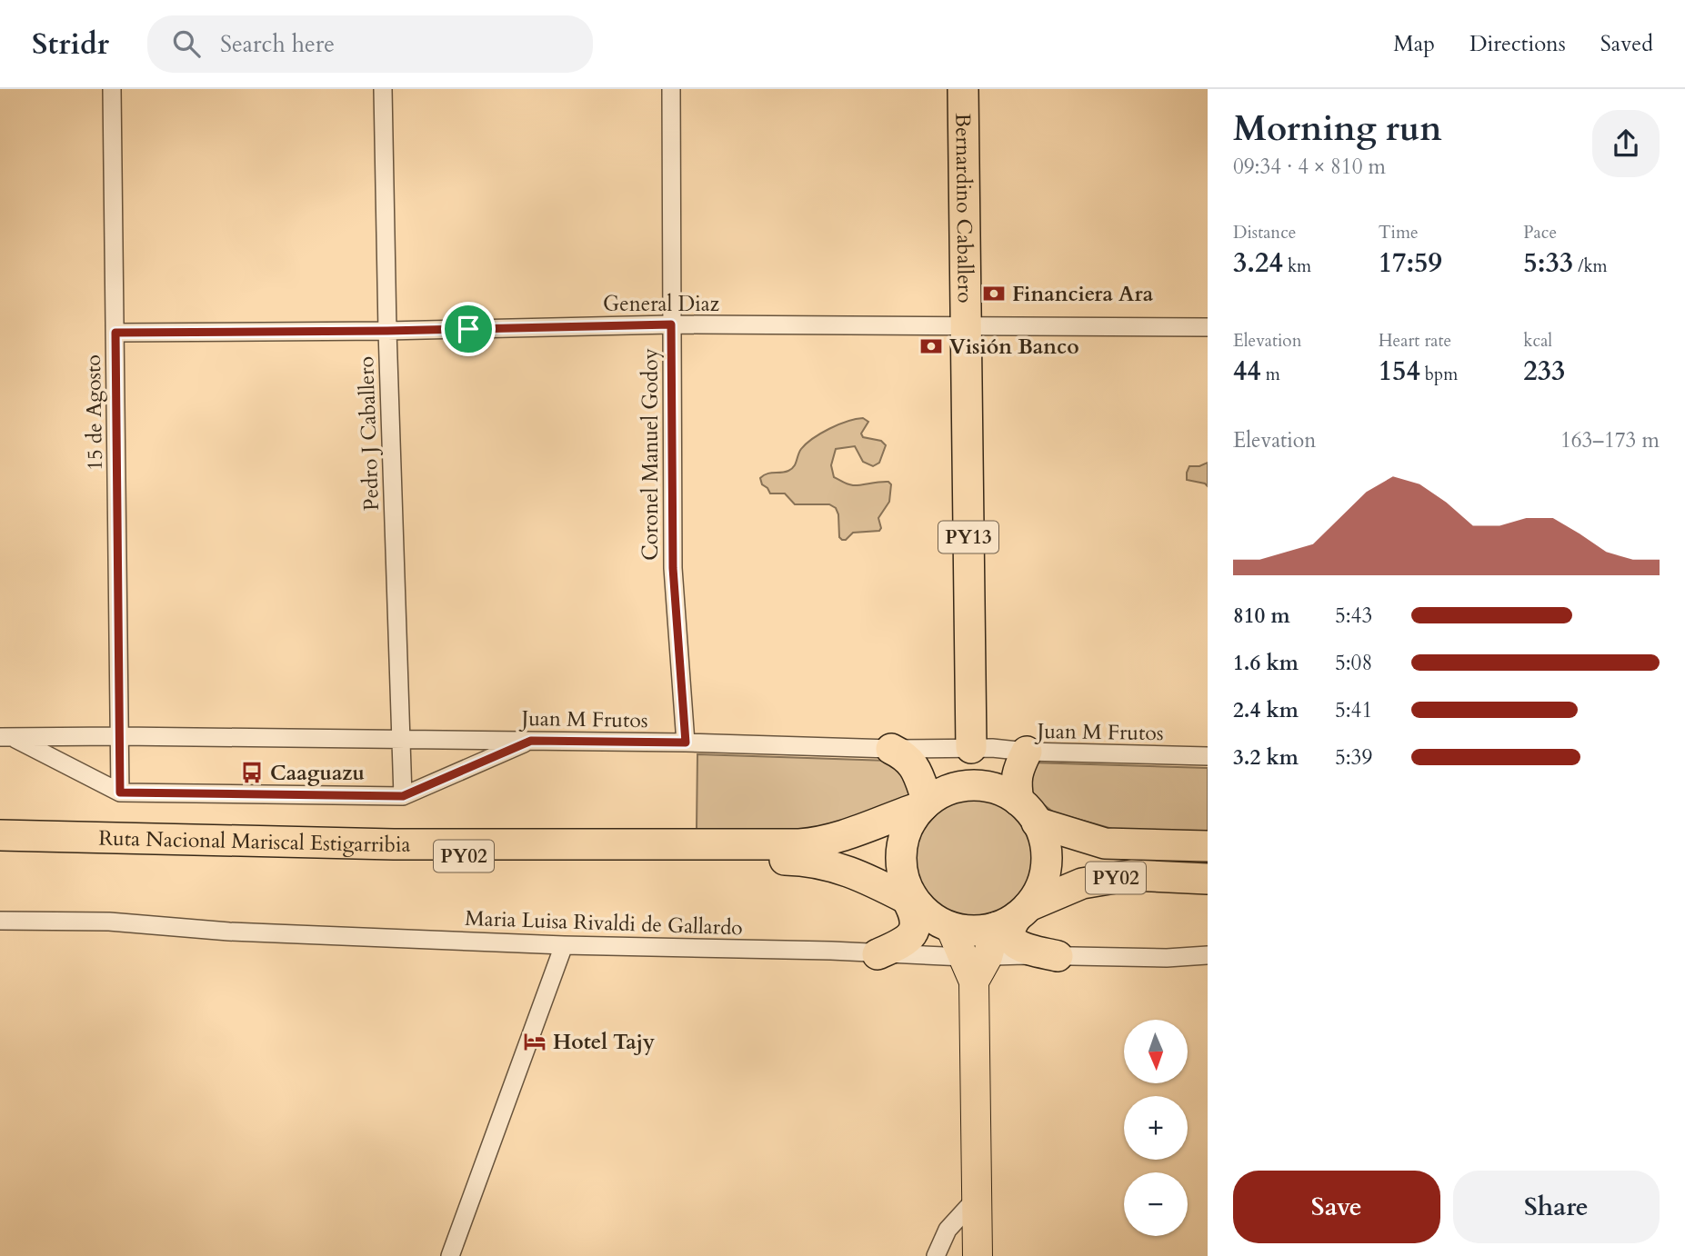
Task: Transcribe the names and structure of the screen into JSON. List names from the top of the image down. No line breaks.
{"streets":{"highway":["Bernardino Caballero","PY13","Ruta Nacional Mariscal Estigarribia","PY02"],"street":["General Diaz","15 de Agosto","Pedro J Caballero","Coronel Manuel Godoy","Juan M Frutos","Maria Luisa Rivaldi de Gallardo"]},"crossings":[["Bernardino Caballero","General Diaz"],["Bernardino Caballero","Juan M Frutos"],["General Diaz","15 de Agosto"],["General Diaz","Pedro J Caballero"],["General Diaz","Coronel Manuel Godoy"],["15 de Agosto","Juan M Frutos"],["Pedro J Caballero","Juan M Frutos"],["Coronel Manuel Godoy","Juan M Frutos"],["Ruta Nacional Mariscal Estigarribia","PY02"]],"places":{"bank":["Financiera Ara","Visión Banco"],"bus stop":["Caaguazu"],"hotel":["Hotel Tajy"]},"north":"bottom","page":{"header":"Stridr","search":"Search here","nav":["Map","Directions","Saved"],"heading":["Morning run","09:34 · 4 × 810 m"],"stats":[["Distance","3.24 km"],["Time","17:59"],["Pace","5:33 /km"],["Elevation","44 m"],["Heart rate","154 bpm"],["kcal","233"]],"chart":["Elevation","163–173 m"],"list":[{"name":"810 m","note":"5:43"},{"name":"1.6 km","note":"5:08"},{"name":"2.4 km","note":"5:41"},{"name":"3.2 km","note":"5:39"}],"map_buttons":["+","−"],"buttons":["Save","Share"]}}
